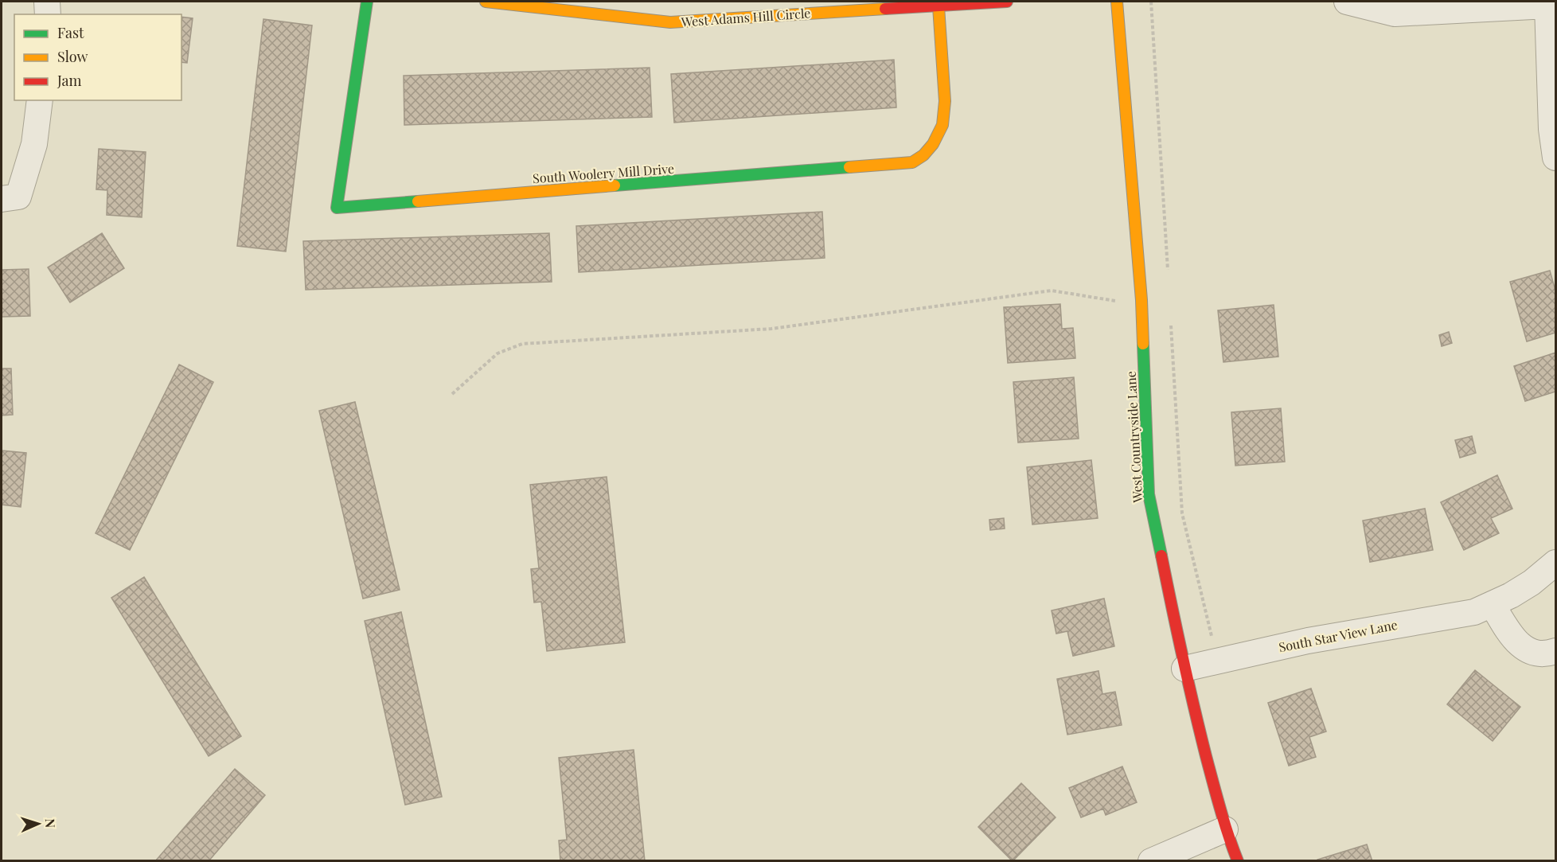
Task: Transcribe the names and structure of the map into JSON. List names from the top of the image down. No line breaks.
{"streets":{"street":["West Adams Hill Circle","South Woolery Mill Drive","West Countryside Lane","South Star View Lane"]},"crossings":[["West Adams Hill Circle","South Woolery Mill Drive"],["West Countryside Lane","South Star View Lane"]],"legend":["Fast","Slow","Jam"],"north":"right"}
